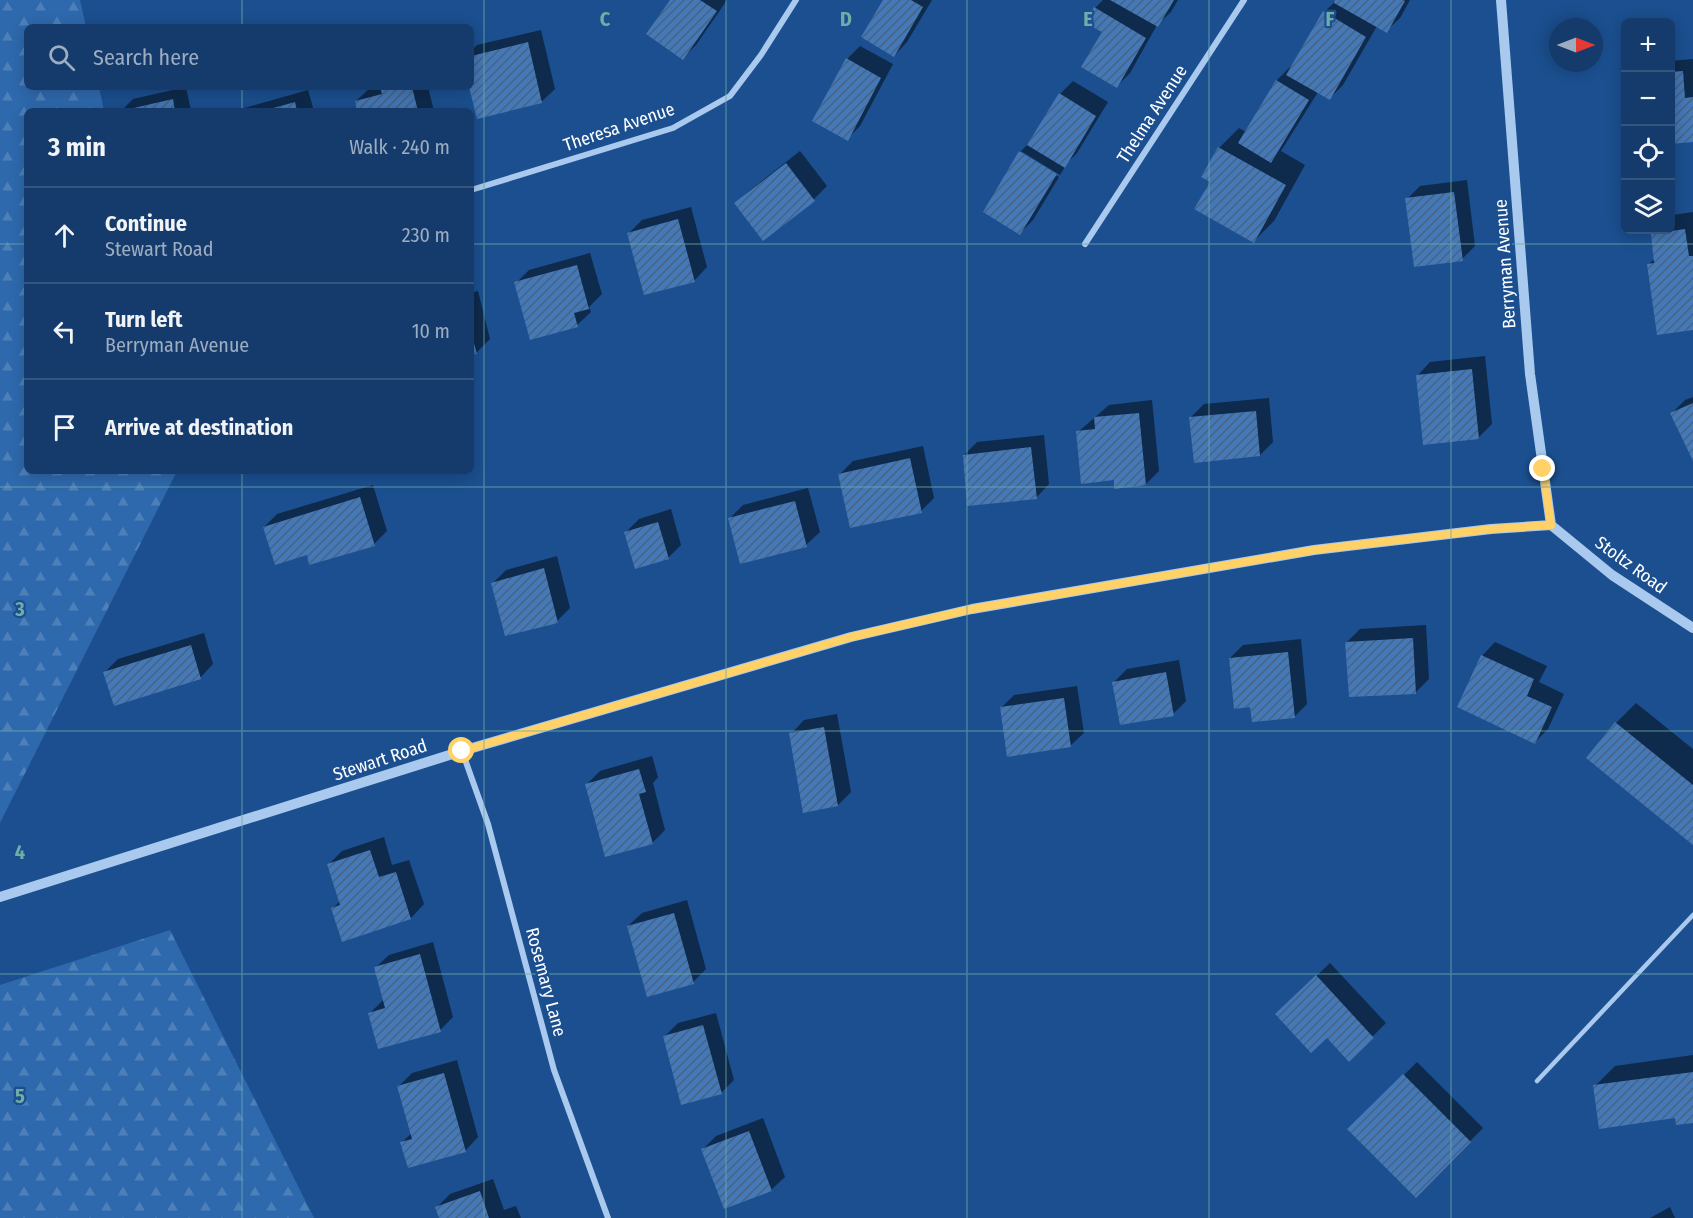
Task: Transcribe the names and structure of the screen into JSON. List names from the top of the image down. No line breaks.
{"streets":{"street":["Thelma Avenue","Theresa Avenue","Berryman Avenue","Stoltz Road","Stewart Road","Rosemary Lane"]},"crossings":[["Berryman Avenue","Stoltz Road"],["Berryman Avenue","Stewart Road"],["Stoltz Road","Stewart Road"],["Stewart Road","Rosemary Lane"]],"north":"right","page":{"map_buttons":["+","−"],"search":"Search here","heading":["3 min","Walk · 240 m"],"list":[["Continue","Stewart Road","230 m"],["Turn left","Berryman Avenue","10 m"],"Arrive at destination"]},"grid":{"columns":["C","D","E","F"],"rows":["3","4","5"]}}
